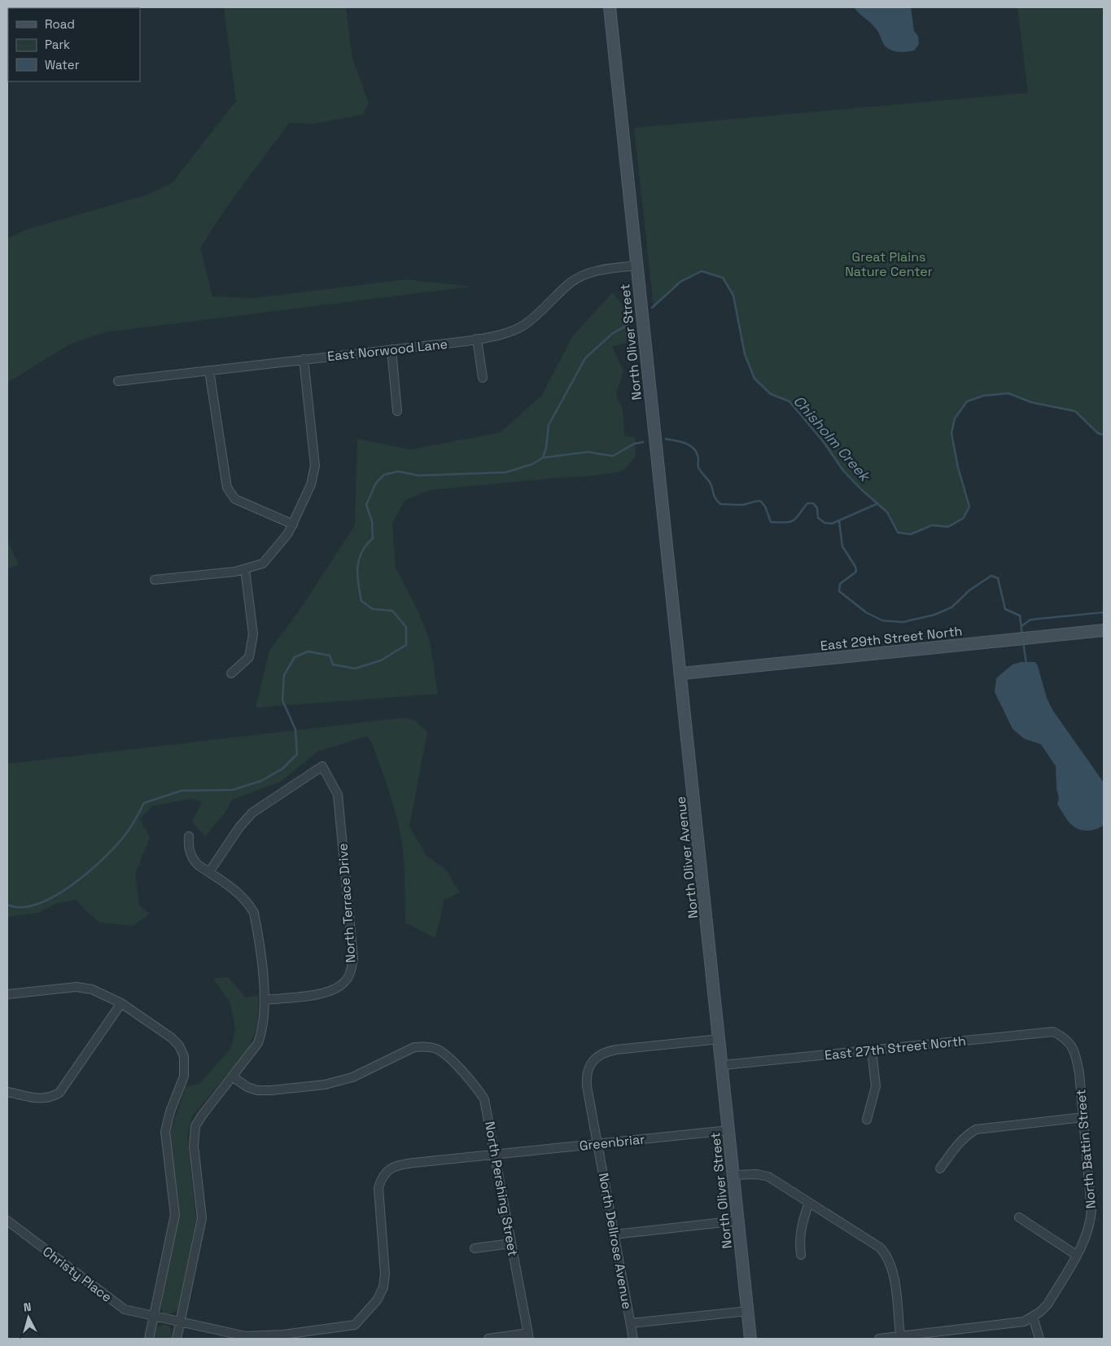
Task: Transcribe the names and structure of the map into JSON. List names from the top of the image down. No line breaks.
{"streets":{"main road":["North Oliver Street","East 29th Street North","North Oliver Avenue"],"street":["East Norwood Lane","North Terrace Drive","East 27th Street North","Greenbriar","North Battin Street","North Pershing Street","North Dellrose Avenue","Christy Place"]},"crossings":[["North Oliver Street","East Norwood Lane"],["North Oliver Street","East 29th Street North"],["North Oliver Street","North Oliver Avenue"],["North Oliver Street","East 27th Street North"],["North Oliver Street","Greenbriar"],["North Oliver Street","North Dellrose Avenue"],["East 29th Street North","North Oliver Avenue"],["North Oliver Avenue","North Dellrose Avenue"],["East 27th Street North","North Battin Street"],["Greenbriar","North Pershing Street"],["Greenbriar","North Dellrose Avenue"],["Greenbriar","Christy Place"]],"water":["Chisholm Creek"],"parks":["Great Plains Nature Center"],"legend":["Road","Park","Water"],"north":"top"}
